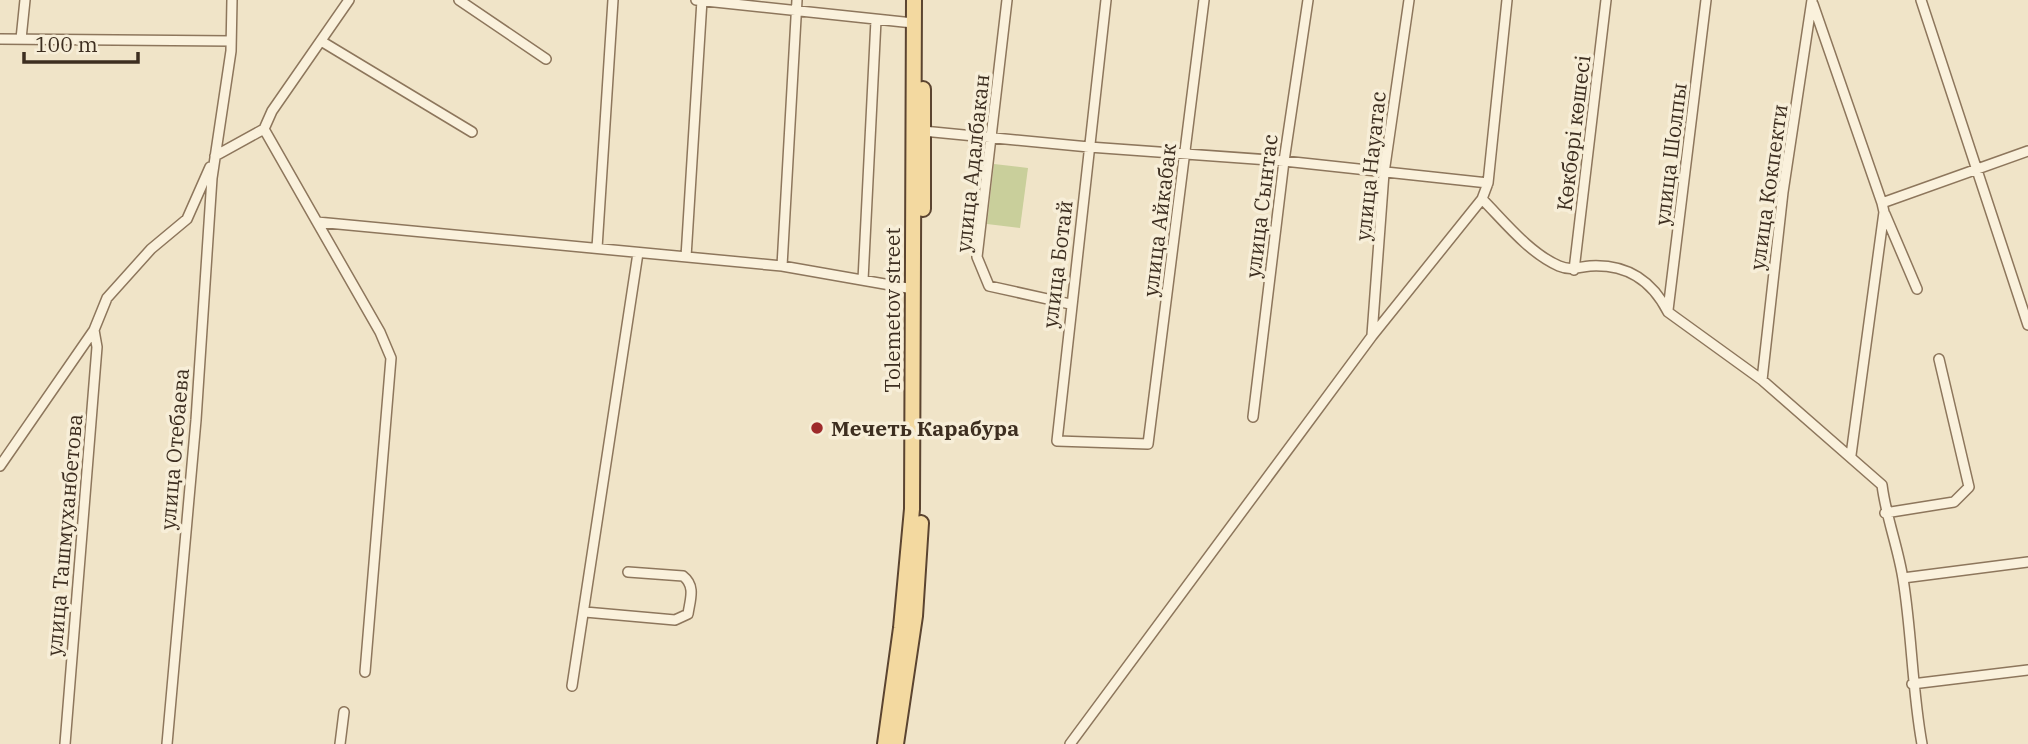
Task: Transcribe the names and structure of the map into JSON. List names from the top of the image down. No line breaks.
{"streets":{"main road":["Tolemetov street"],"street":["Көкбөрі көшесі","улица Шолпы","улица Адалбакан","улица Науатас","улица Кокпекти","улица Сынтас","улица Айкабак","улица Ботай","улица Отебаева","улица Ташмуханбетова"]},"crossings":[["улица Адалбакан","улица Ботай"],["улица Айкабак","улица Ботай"]],"places":["Мечеть Карабура"],"scale_bar":"100 m"}
